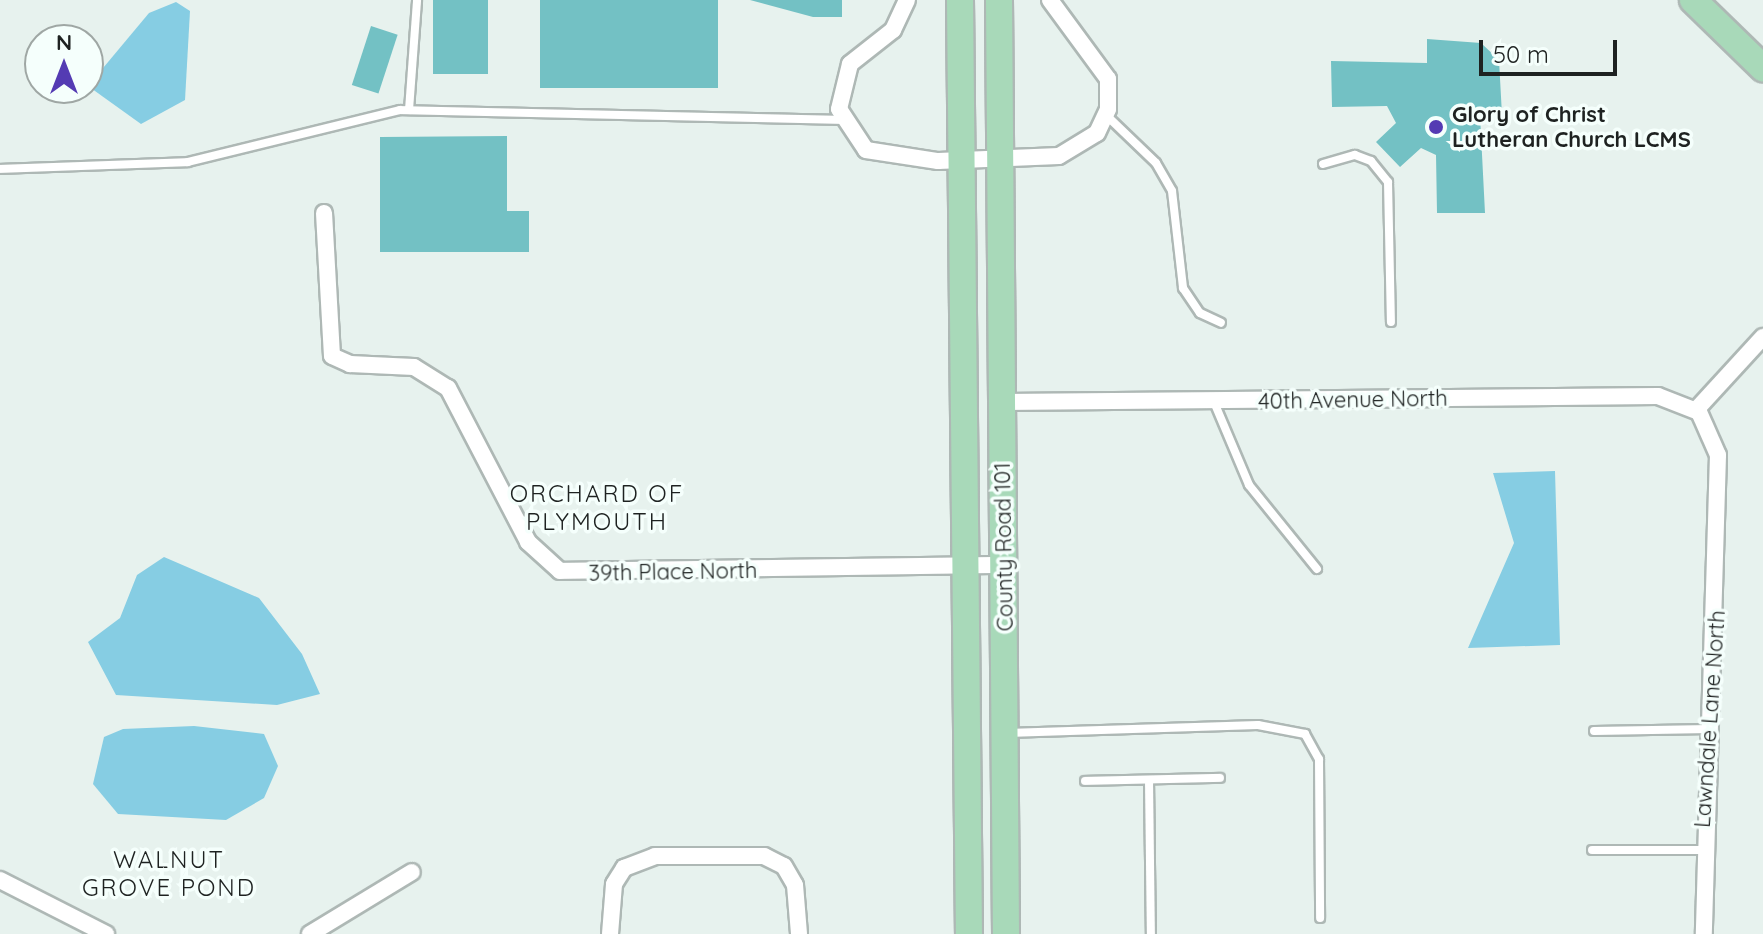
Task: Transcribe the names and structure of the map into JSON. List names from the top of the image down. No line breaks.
{"streets":{"main road":["County Road 101"],"street":["40th Avenue North","39th Place North","Lawndale Lane North"]},"crossings":[["40th Avenue North","County Road 101"],["40th Avenue North","Lawndale Lane North"],["County Road 101","39th Place North"]],"districts":["ORCHARD OF PLYMOUTH","WALNUT GROVE POND"],"places":["Glory of Christ Lutheran Church LCMS"],"scale_bar":"50 m","north":"top"}
